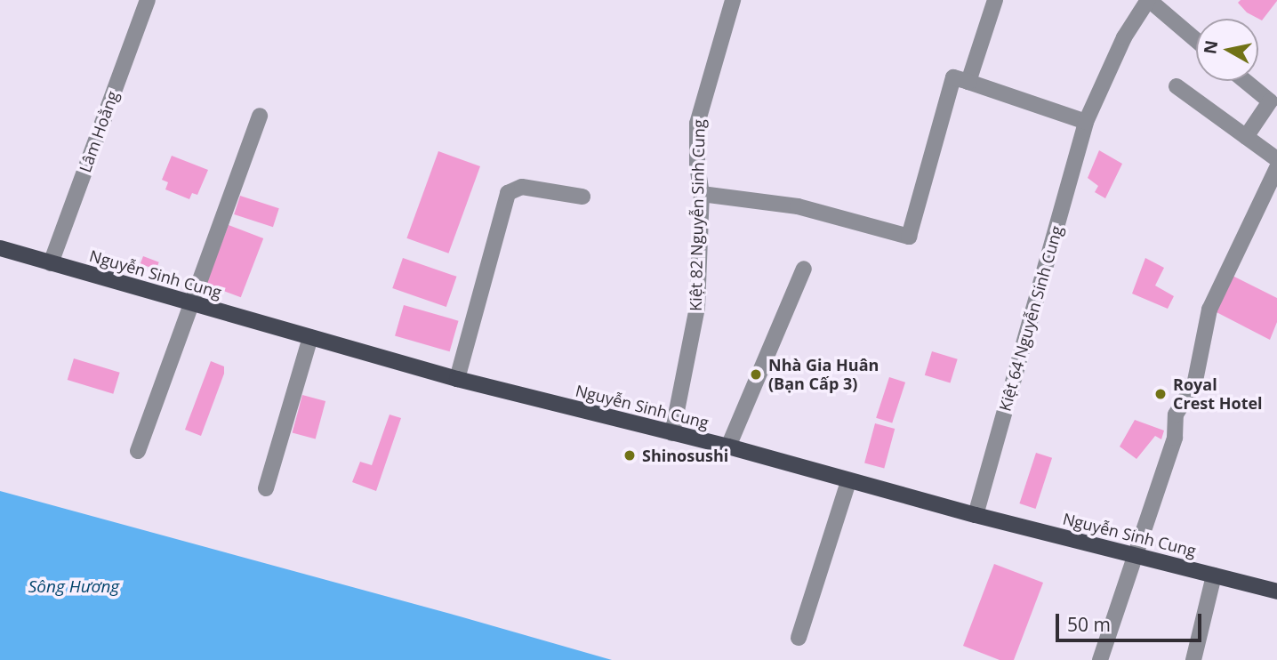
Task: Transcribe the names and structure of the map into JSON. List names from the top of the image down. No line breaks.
{"streets":{"main road":["Nguyễn Sinh Cung"],"street":["Lâm Hoằng","Kiệt 82 Nguyễn Sinh Cung","Kiệt 64 Nguyễn Sinh Cung"]},"crossings":[["Lâm Hoằng","Nguyễn Sinh Cung"],["Kiệt 82 Nguyễn Sinh Cung","Nguyễn Sinh Cung"],["Nguyễn Sinh Cung","Kiệt 64 Nguyễn Sinh Cung"]],"water":["Sông Hương"],"places":["Nhà Gia Huân (Bạn Cấp 3)","Royal Crest Hotel","Shinosushi"],"scale_bar":"50 m","north":"left"}
